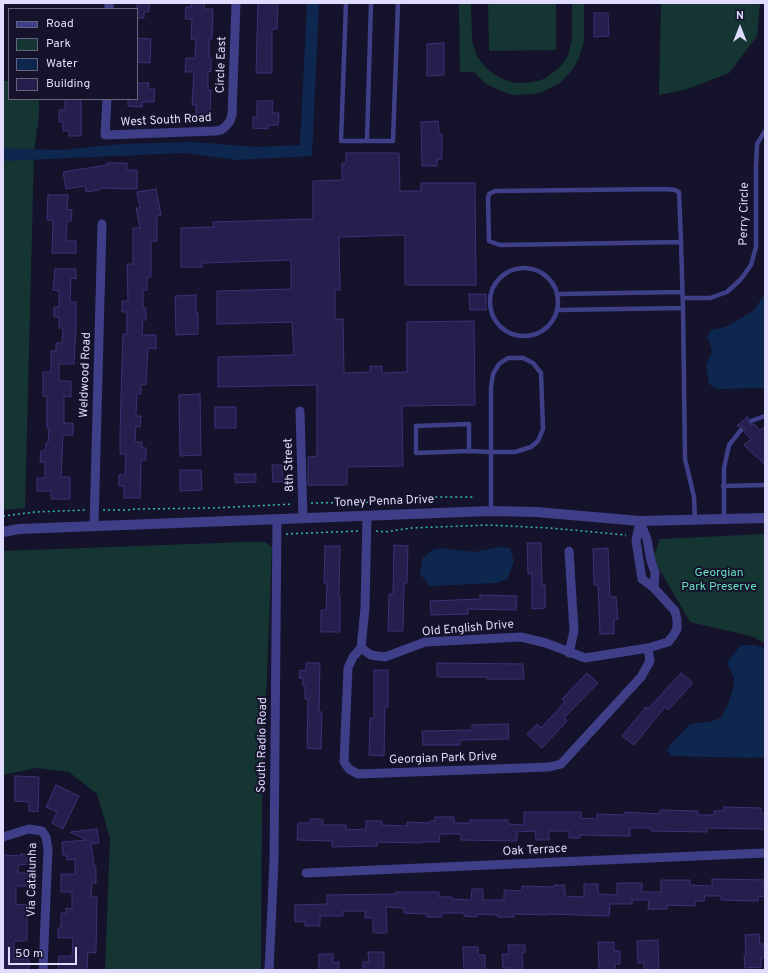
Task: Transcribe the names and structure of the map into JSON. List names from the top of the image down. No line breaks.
{"streets":{"street":["Circle East","West South Road","Weldwood Road","8th Street","Toney Penna Drive","Old English Drive","South Radio Road","Georgian Park Drive","Oak Terrace","Via Catalunha"],"lane":["Perry Circle"]},"crossings":[["Circle East","West South Road"],["Weldwood Road","Toney Penna Drive"],["8th Street","Toney Penna Drive"],["Toney Penna Drive","South Radio Road"],["Toney Penna Drive","Georgian Park Drive"],["Old English Drive","Georgian Park Drive"]],"parks":["Georgian Park Preserve"],"legend":["Road","Park","Water","Building"],"scale_bar":"50 m","north":"top"}
